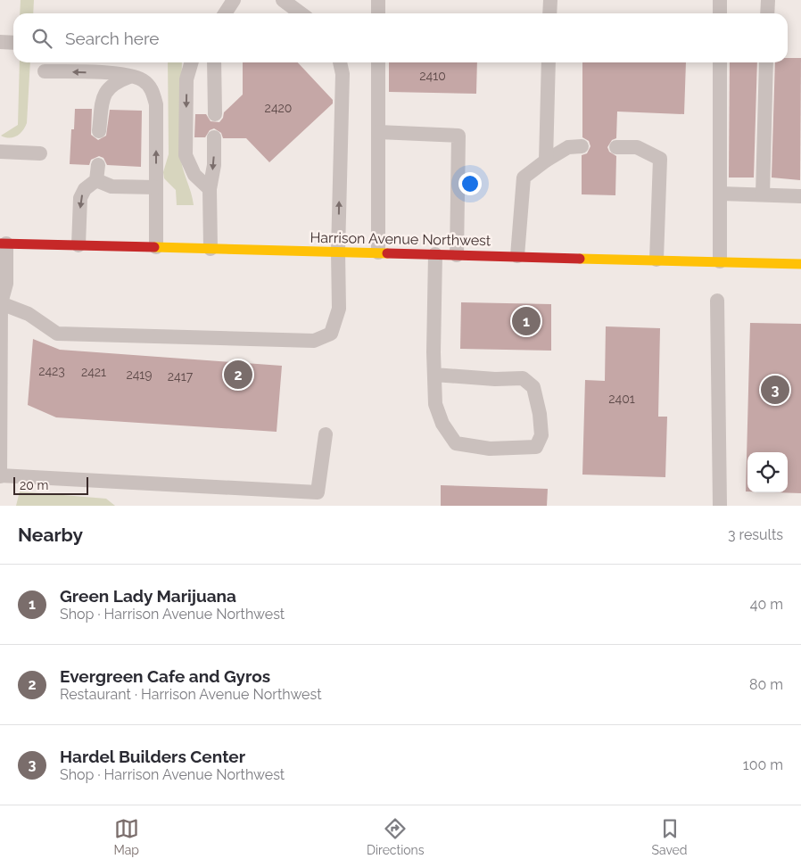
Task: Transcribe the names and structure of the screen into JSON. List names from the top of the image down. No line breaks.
{"streets":{"main road":["Harrison Avenue Northwest"]},"house_numbers":["2410","2420","2423","2421","2419","2417","2401"],"scale_bar":"20 m","page":{"search":"Search here","pins":["1","2","3"],"scale":"20 m","heading":["Nearby","3 results"],"list":[{"mark":"1","name":"Green Lady Marijuana","note":"Shop · Harrison Avenue Northwest","value":"40 m"},{"mark":"2","name":"Evergreen Cafe and Gyros","note":"Restaurant · Harrison Avenue Northwest","value":"80 m"},{"mark":"3","name":"Hardel Builders Center","note":"Shop · Harrison Avenue Northwest","value":"100 m"}],"nav":["Map","Directions","Saved"]}}
